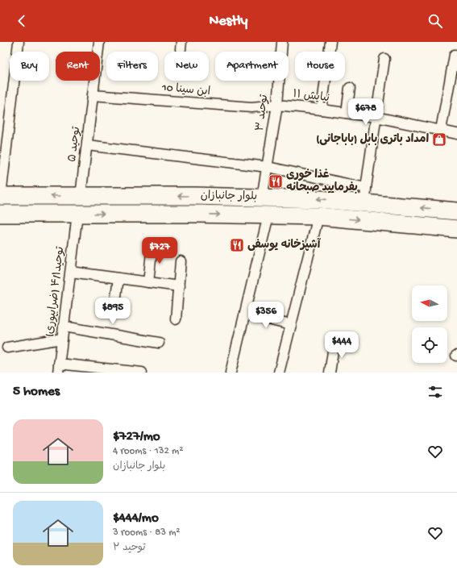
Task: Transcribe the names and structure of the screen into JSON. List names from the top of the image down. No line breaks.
{"streets":{"highway":["بلوار جانبازان"],"street":["ابن سینا 10","نیایش ۱۱","توحید ۳","توحید ۵","توحید۴/۱ (ضرابپوری)"]},"crossings":[["ابن سینا 10","نیایش ۱۱"],["ابن سینا 10","توحید ۳"],["ابن سینا 10","توحید ۵"],["نیایش ۱۱","توحید ۳"],["توحید ۳","بلوار جانبازان"],["توحید ۵","بلوار جانبازان"],["بلوار جانبازان","توحید۴/۱ (ضرابپوری)"]],"places":{"shop":["امداد باتری بابل (باباجانی)"],"restaurant":["غذا خوری بفرمایید صبحانه","آشپزخانه یوسفی"]},"north":"left","page":{"header":"Nestly","chip":["Buy","Rent","Filters","New","Apartment","House"],"price":["$678","$727","$895","$356","$444"],"heading":"5 homes","list":[{"name":"$727/mo","note":"4 rooms · 132 m² · بلوار جانبازان"},{"name":"$444/mo","note":"3 rooms · 83 m² · توحید ۲"}]}}
